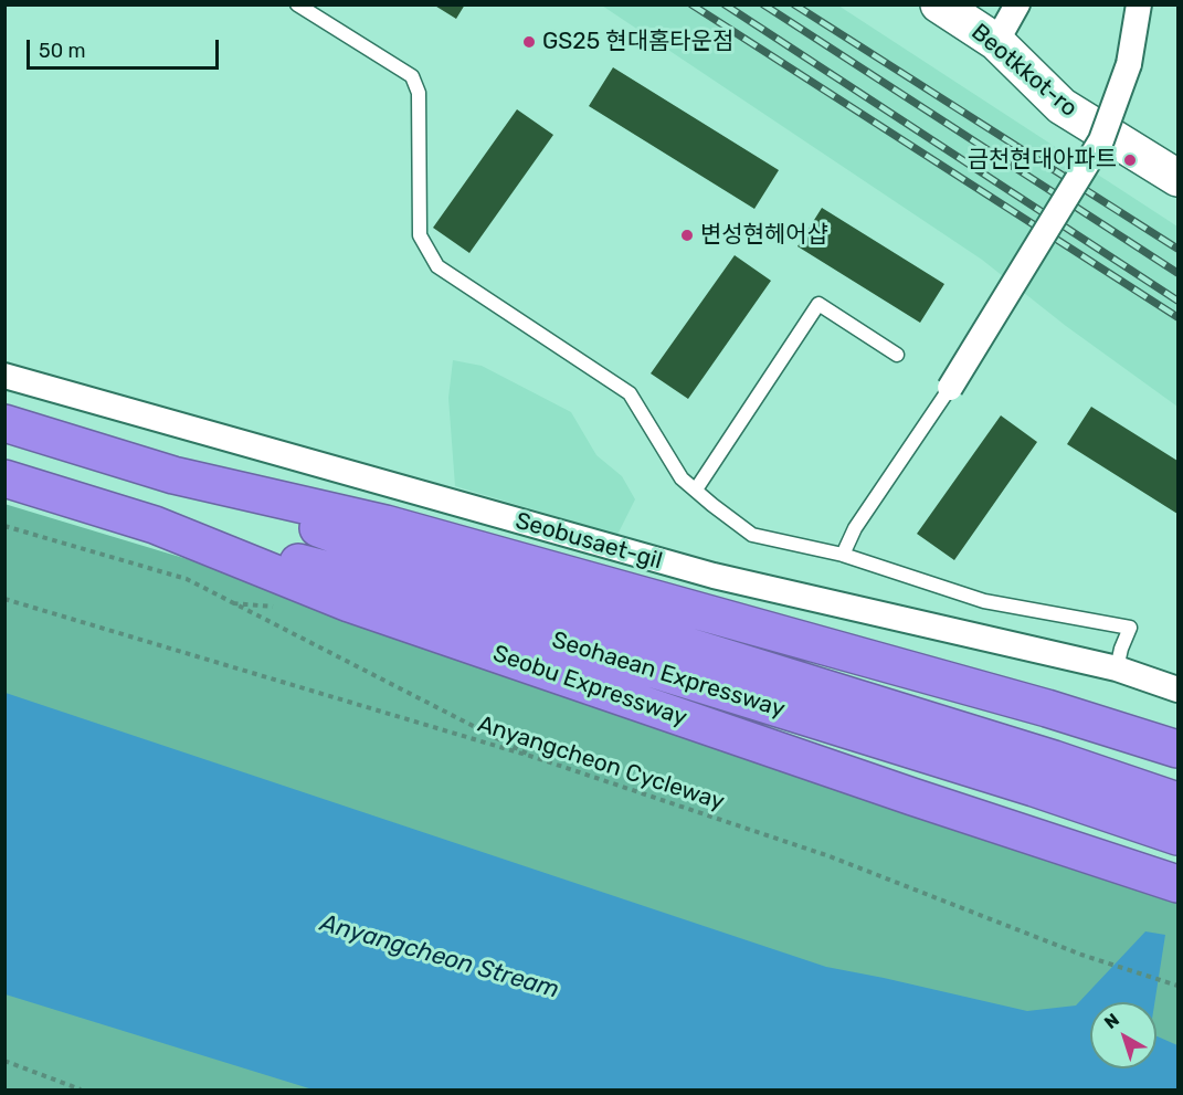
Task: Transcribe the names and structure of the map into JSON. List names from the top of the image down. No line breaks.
{"streets":{"highway":["Seohaean Expressway","Seobu Expressway"],"street":["Beotkkot-ro","Seobusaet-gil"],"path":["Anyangcheon Cycleway"]},"crossings":[["Seohaean Expressway","Seobu Expressway"]],"water":["Anyangcheon Stream"],"places":["GS25 현대홈타운점","금천현대아파트","변성현헤어샵"],"scale_bar":"50 m","north":"top left"}
